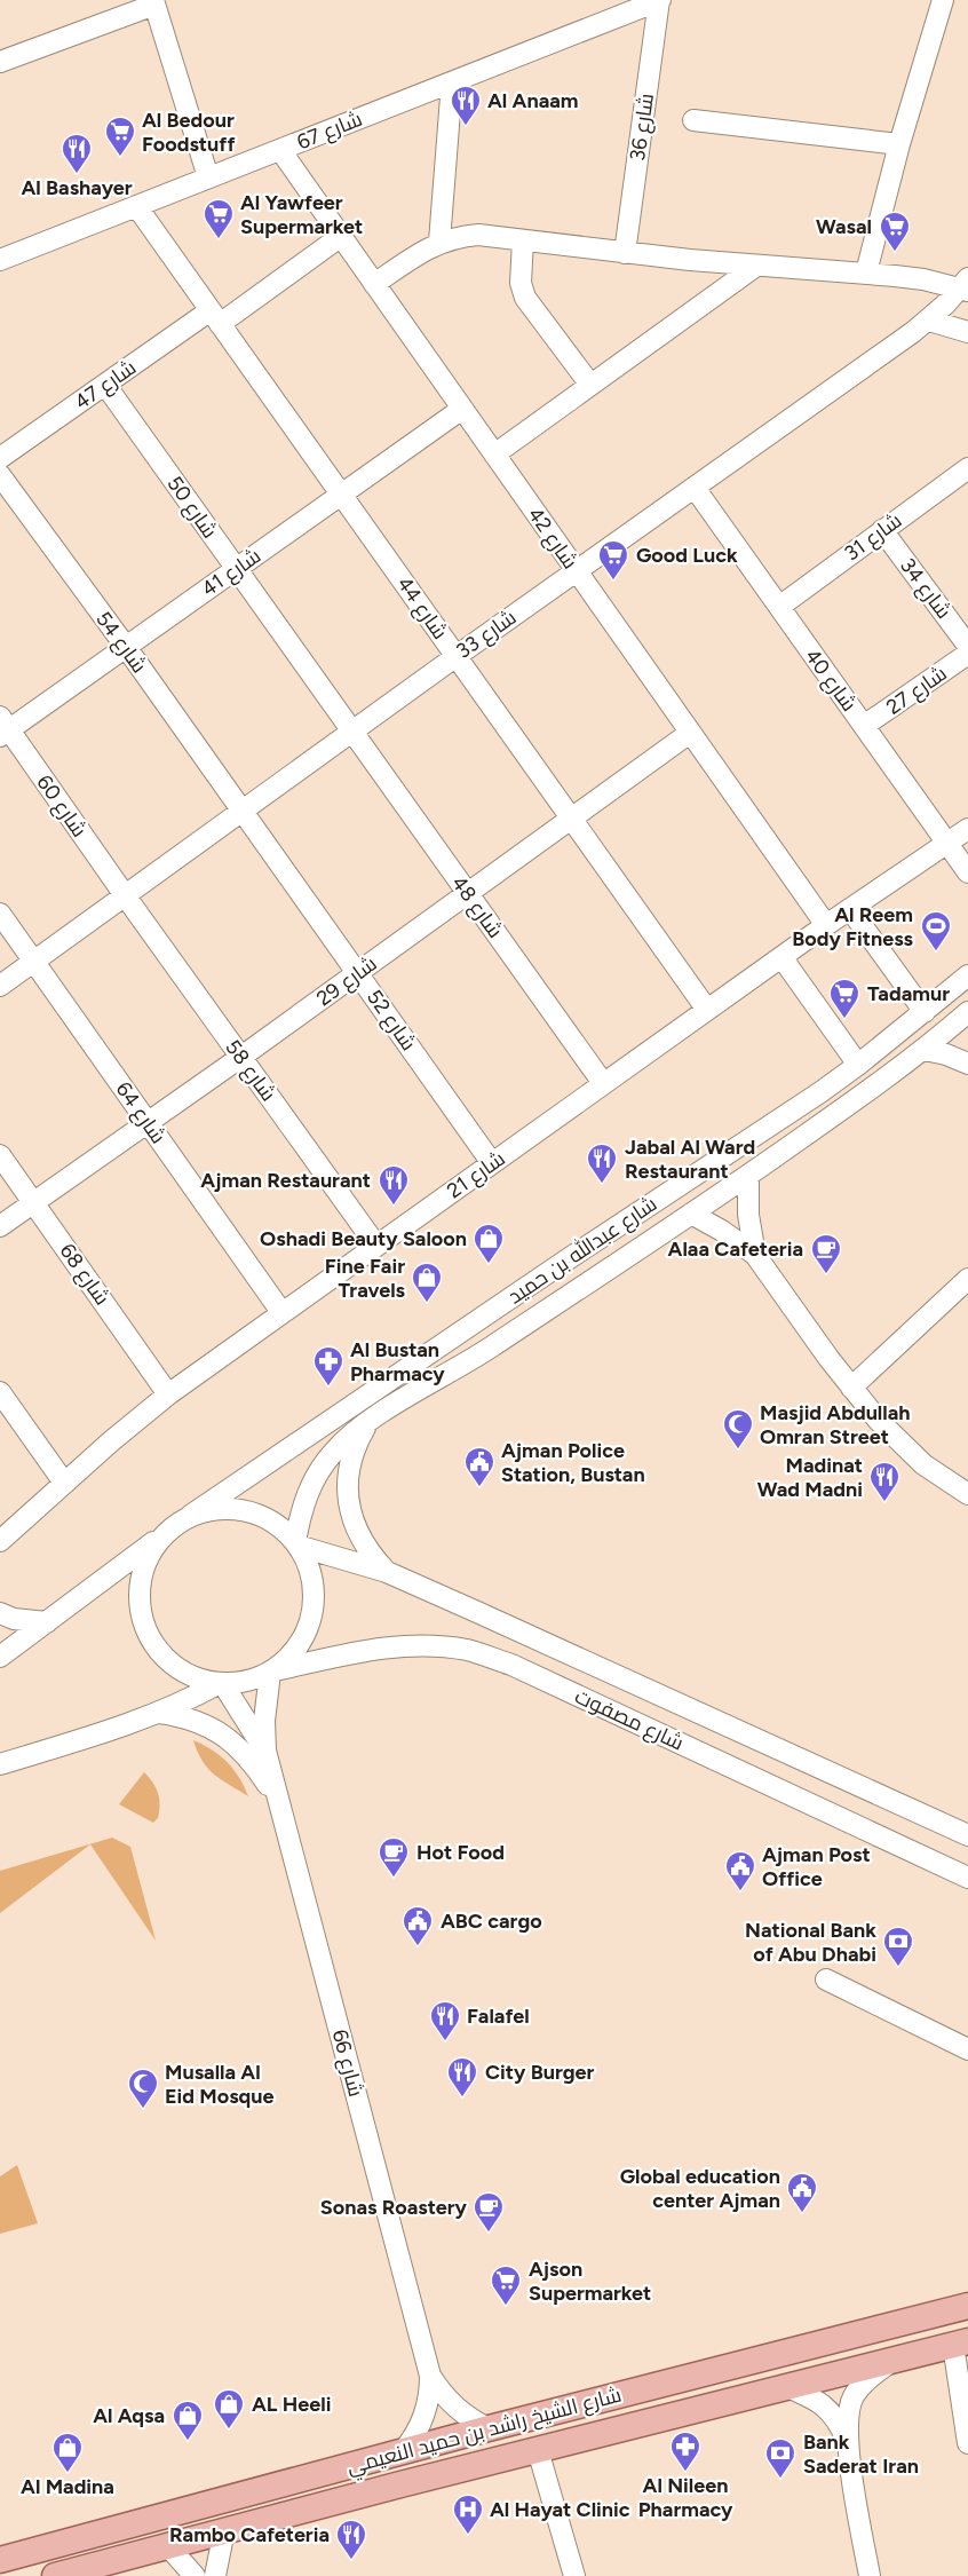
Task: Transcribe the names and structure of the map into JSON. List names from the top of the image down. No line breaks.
{"streets":{"main road":["شارع الشيخ راشد بن حميد النعيمي"],"street":["شارع 36","شارع 67","شارع 47","شارع 50","شارع 31","شارع 42","شارع 41","شارع 34","شارع 44","شارع 33","شارع 54","شارع 40","شارع 27","شارع 60","شارع 48","شارع 29","شارع 52","شارع 58","شارع 64","شارع 21","شارع عبدالله بن حميد","شارع 68","شارع مصفوت","شارع 66"]},"crossings":[["شارع 36","شارع 67"],["شارع 67","شارع 42"],["شارع 67","شارع 44"],["شارع 47","شارع 50"],["شارع 47","شارع 42"],["شارع 47","شارع 44"],["شارع 50","شارع 41"],["شارع 50","شارع 33"],["شارع 50","شارع 48"],["شارع 31","شارع 34"],["شارع 31","شارع 40"],["شارع 42","شارع 41"],["شارع 42","شارع 33"],["شارع 42","شارع 29"],["شارع 42","شارع 21"],["شارع 41","شارع 44"],["شارع 41","شارع 54"],["شارع 41","شارع 60"],["شارع 44","شارع 33"],["شارع 44","شارع 29"],["شارع 44","شارع 21"],["شارع 33","شارع 54"],["شارع 33","شارع 40"],["شارع 33","شارع 60"],["شارع 33","شارع 48"],["شارع 33","شارع 52"],["شارع 33","شارع 58"],["شارع 33","شارع 64"],["شارع 54","شارع 52"],["شارع 40","شارع 27"],["شارع 40","شارع 21"],["شارع 60","شارع 58"],["شارع 48","شارع 29"],["شارع 48","شارع 21"],["شارع 29","شارع 52"],["شارع 29","شارع 58"],["شارع 29","شارع 64"],["شارع 29","شارع 68"],["شارع 52","شارع 21"],["شارع 58","شارع 21"],["شارع 64","شارع 21"],["شارع 21","شارع 68"],["شارع عبدالله بن حميد","شارع مصفوت"],["شارع عبدالله بن حميد","شارع 66"],["شارع مصفوت","شارع 66"],["شارع 66","شارع الشيخ راشد بن حميد النعيمي"]],"places":{"restaurant":["Al Anaam","Al Bashayer","Jabal Al Ward Restaurant","Ajman Restaurant","Madinat Wad Madni","Falafel","City Burger","Rambo Cafeteria"],"supermarket":["Al Bedour Foodstuff","Al Yawfeer Supermarket","Wasal","Good Luck","Tadamur","Ajson Supermarket"],"sports":["Al Reem Body Fitness"],"shop":["Oshadi Beauty Saloon","Fine Fair Travels","AL Heeli","Al Aqsa","Al Madina"],"cafe":["Alaa Cafeteria","Hot Food","Sonas Roastery"],"pharmacy":["Al Bustan Pharmacy","Al Nileen Pharmacy"],"mosque":["Masjid Abdullah Omran Street","Musalla Al Eid Mosque"],"public building":["Ajman Police Station, Bustan","Ajman Post Office","ABC cargo","Global education center Ajman"],"bank":["National Bank of Abu Dhabi","Bank Saderat Iran"],"hospital":["Al Hayat Clinic"]}}
